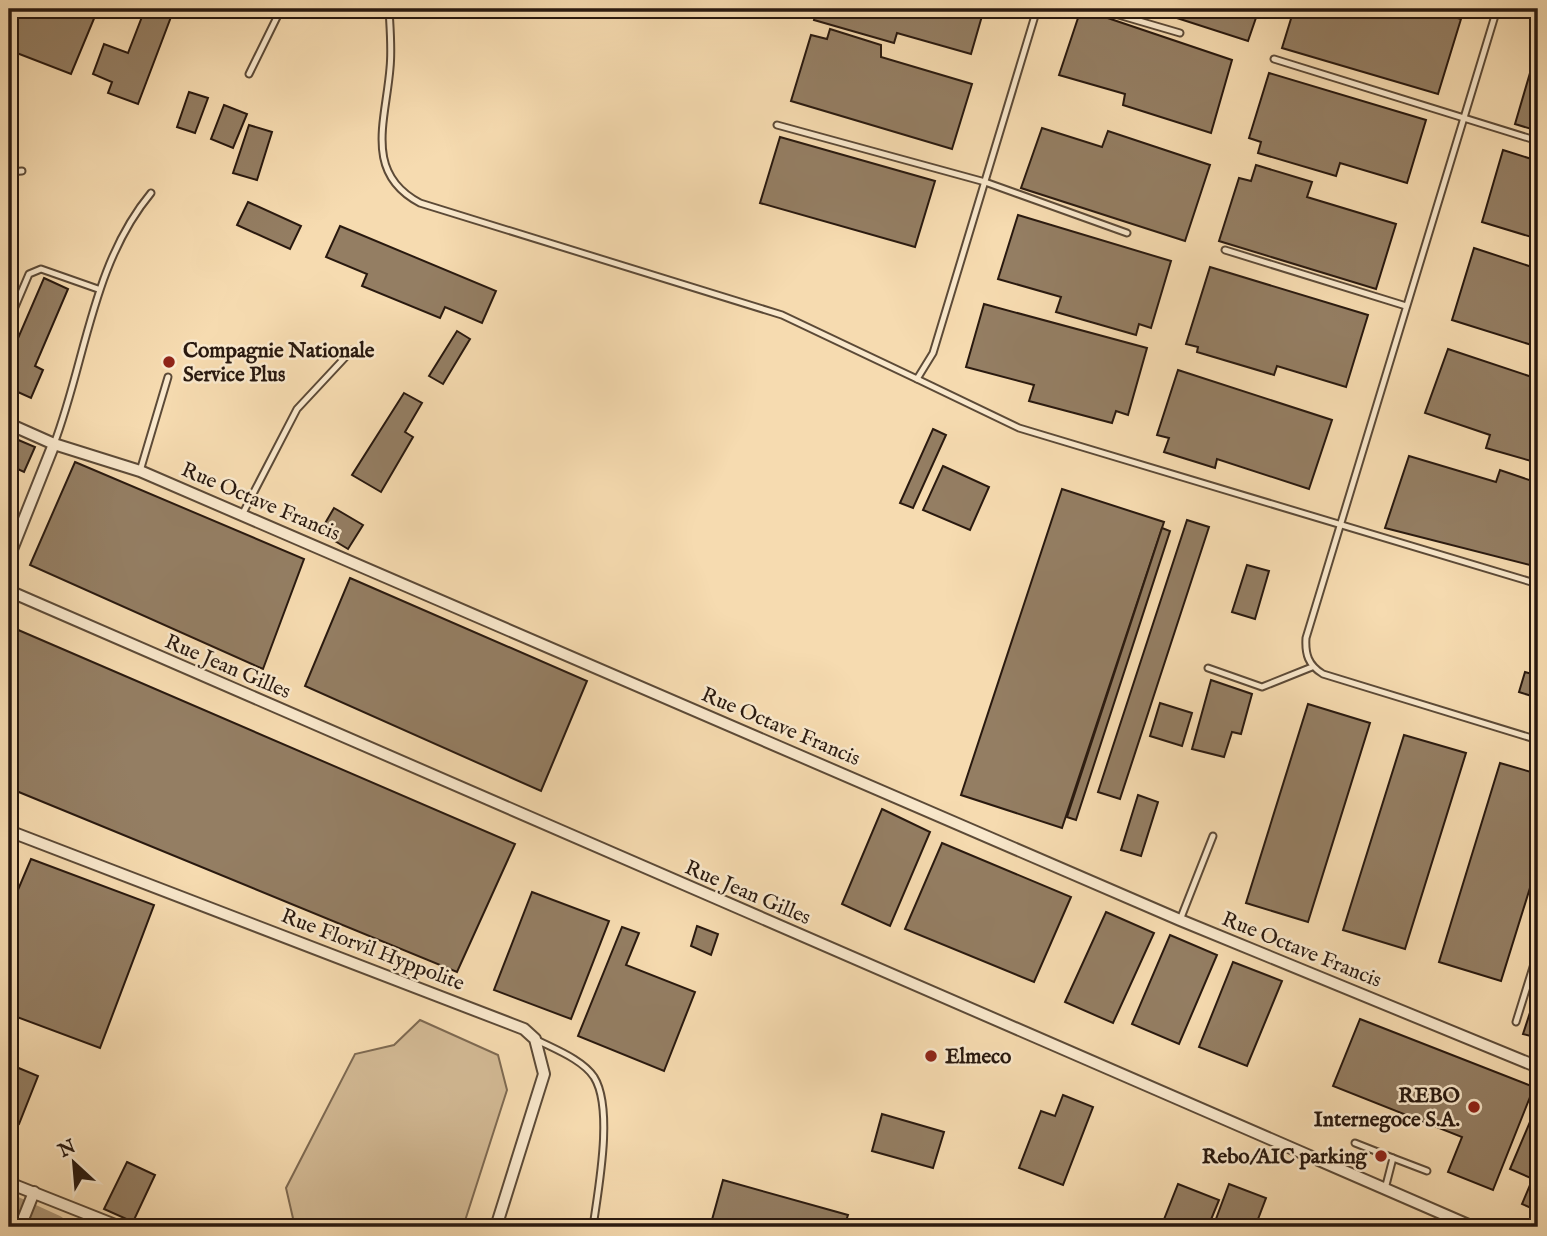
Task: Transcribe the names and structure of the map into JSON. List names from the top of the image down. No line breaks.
{"streets":{"street":["Rue Octave Francis","Rue Jean Gilles","Rue Florvil Hyppolite"]},"places":["Compagnie Nationale Service Plus","Elmeco","REBO Internegoce S.A.","Rebo/AIC parking"],"north":"top left"}
